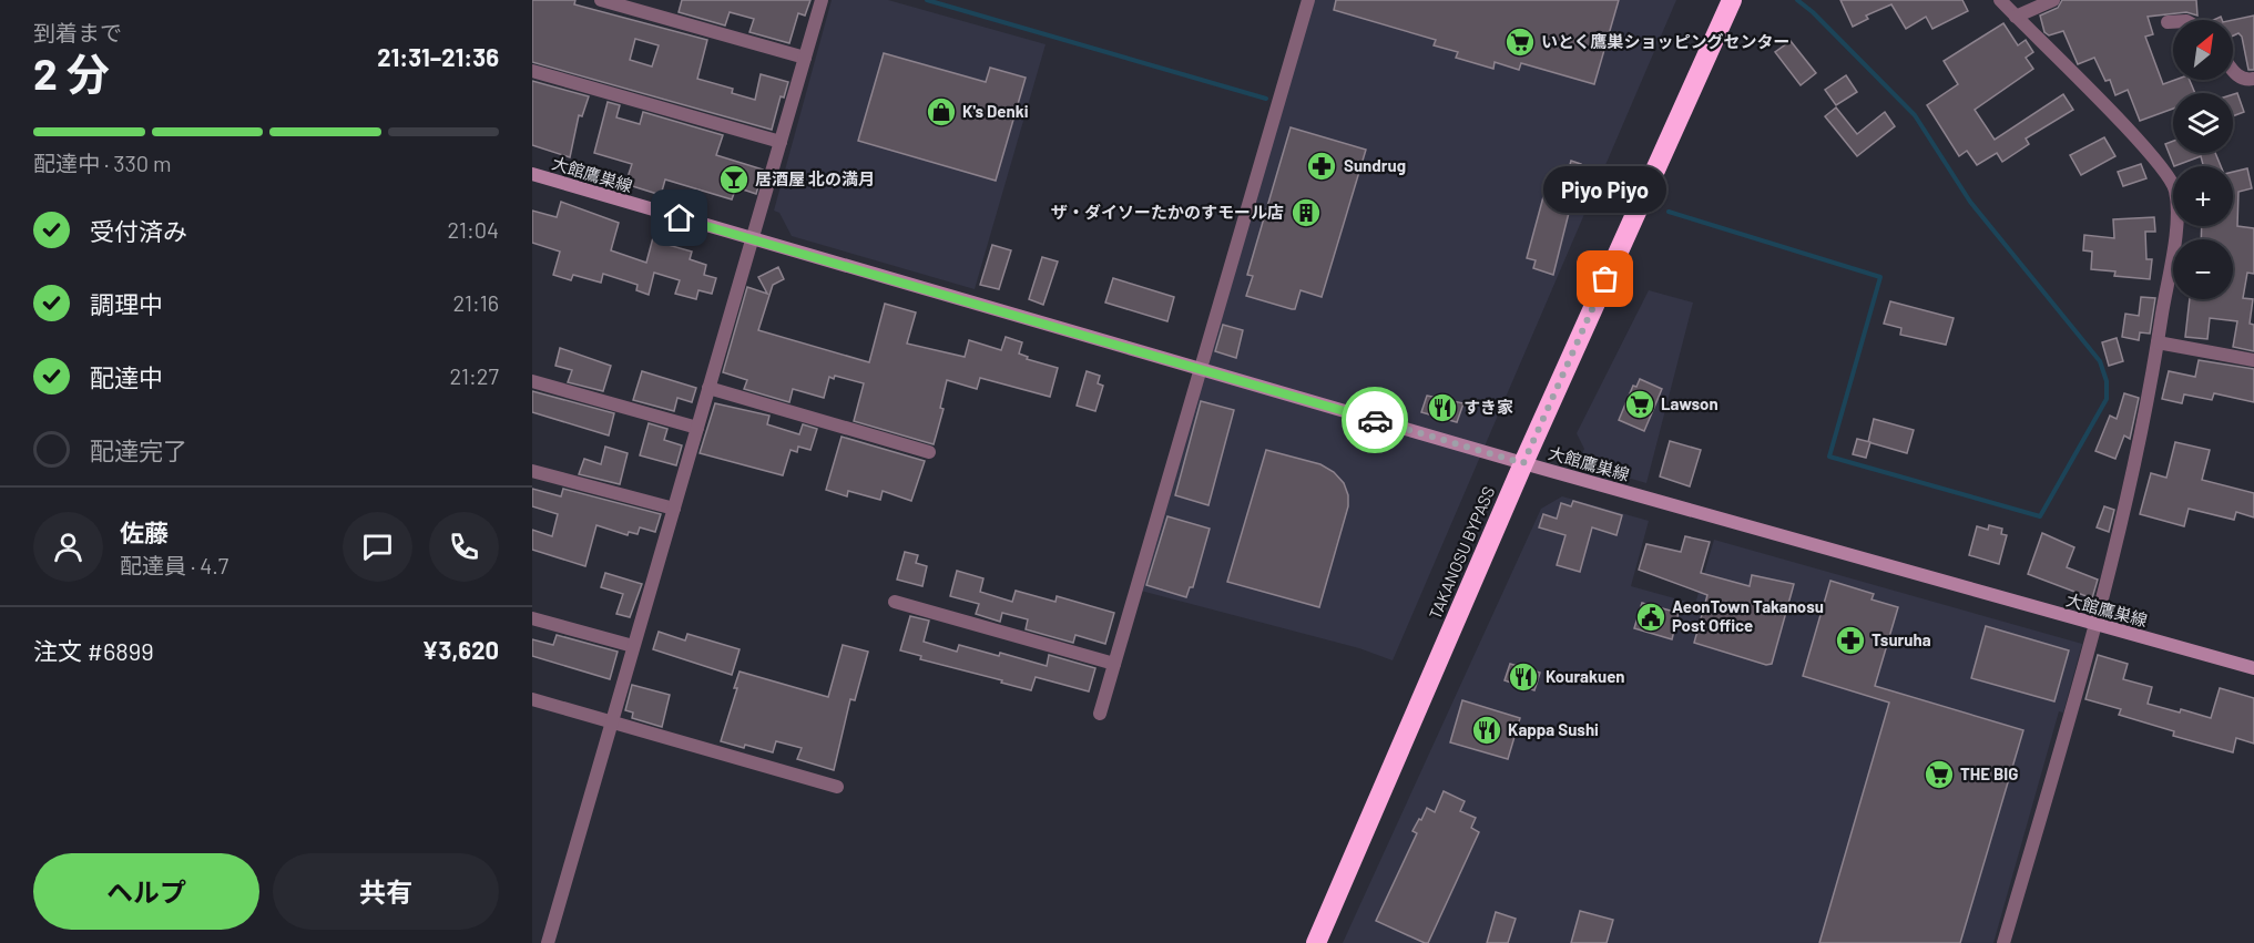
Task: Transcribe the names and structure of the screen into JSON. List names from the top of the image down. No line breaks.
{"streets":{"highway":["TAKANOSU BYPASS"],"main road":["大館鷹巣線"]},"crossings":[["大館鷹巣線","TAKANOSU BYPASS"]],"places":{"supermarket":["いとく鷹巣ショッピングセンター","Lawson","THE BIG"],"shop":["K's Denki"],"pharmacy":["Sundrug","Tsuruha"],"bar":["居酒屋 北の満月"],"building":["ザ・ダイソーたかのすモール店"],"other":["Piyo Piyo"],"restaurant":["すき家","Kourakuen","Kappa Sushi"],"public building":["AeonTown Takanosu Post Office"]},"north":"top right","page":{"heading":["2 分","到着まで","21:31–21:36"],"panel":["佐藤","配達員 · 4.7","注文 #6899","¥3,620"],"map_buttons":["+","−"],"bar":"配達中 · 330 m","bubble":"Piyo Piyo","list":[["受付済み","21:04"],["調理中","21:16"],["配達中","21:27"],"配達完了"],"buttons":["ヘルプ","共有"]}}
